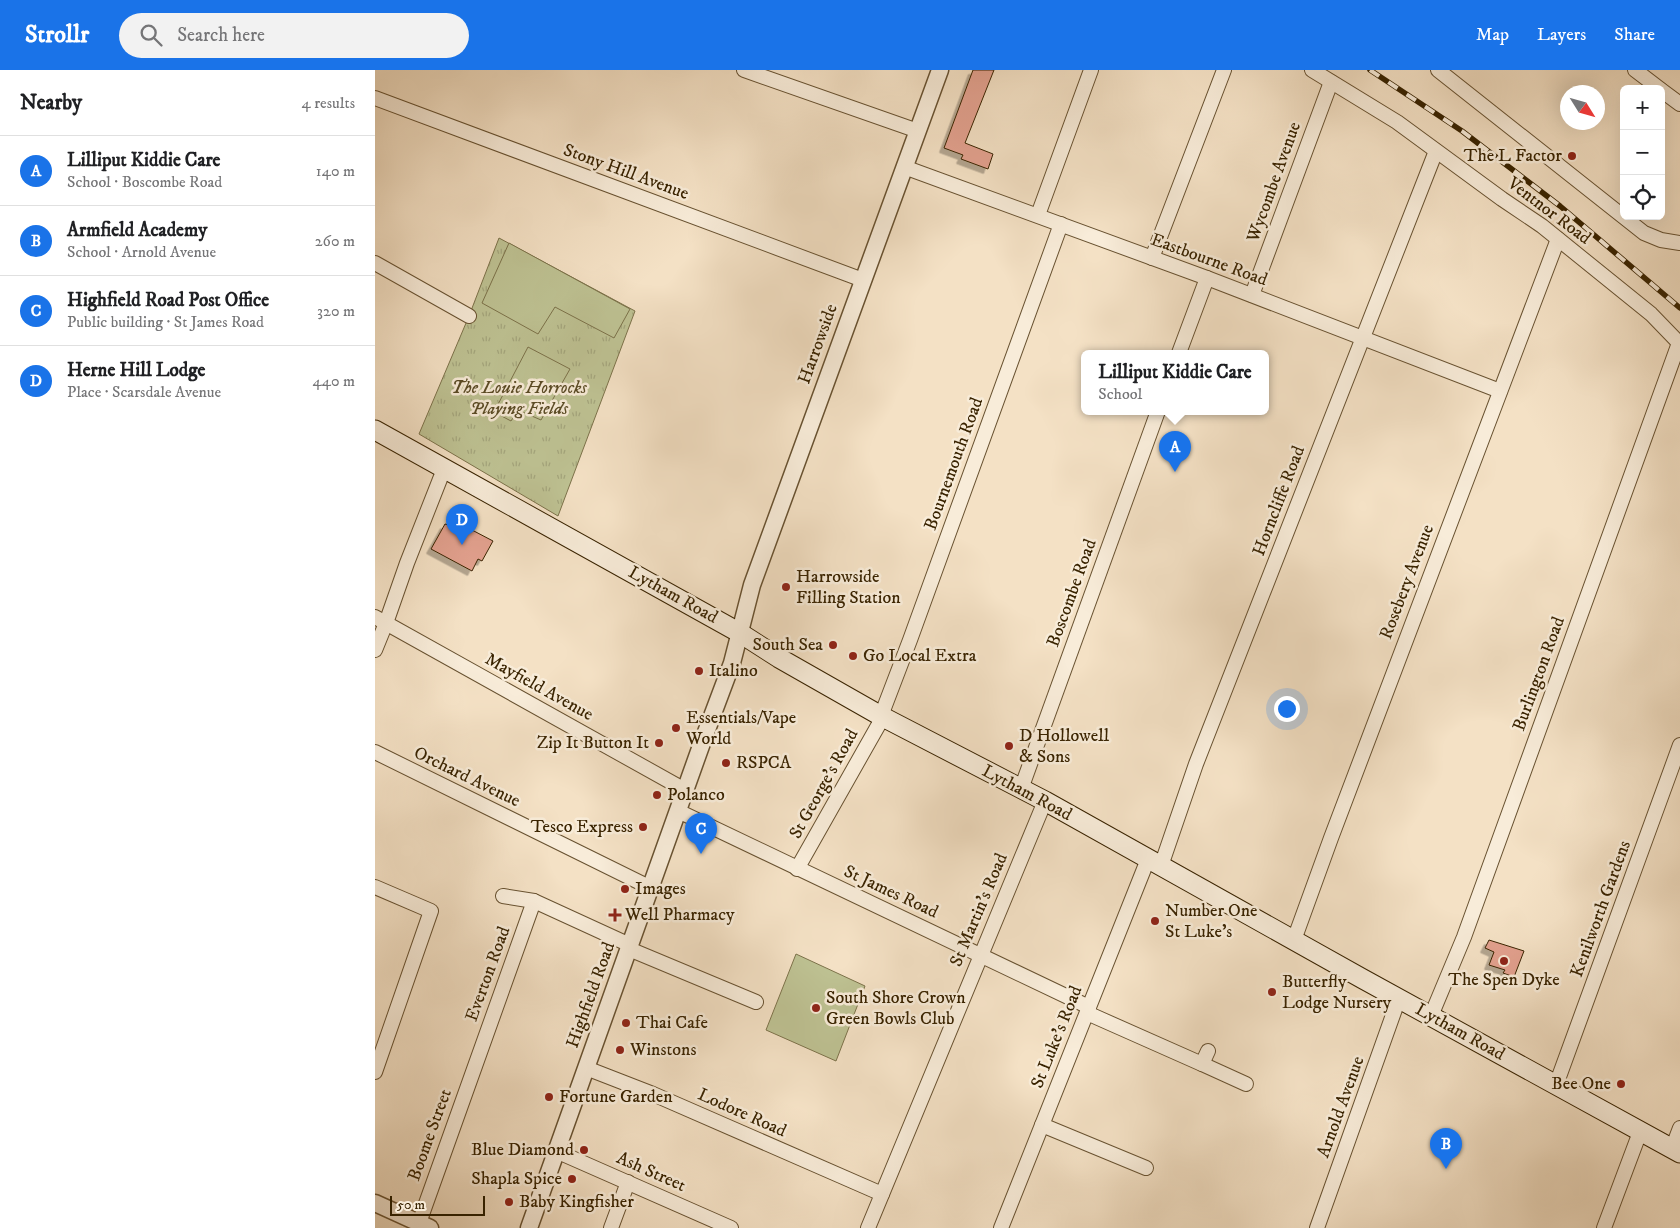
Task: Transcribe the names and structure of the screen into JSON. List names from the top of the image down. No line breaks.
{"streets":{"main road":["Lytham Road"],"street":["Stony Hill Avenue","Wycombe Avenue","Ventnor Road","Eastbourne Road","Harrowside","Bournemouth Road","Horncliffe Road","Rosebery Avenue","Boscombe Road","Burlington Road","Mayfield Avenue","Orchard Avenue","St George's Road","St James Road","Kenilworth Gardens","St Martin's Road","Everton Road","Highfield Road","St Luke's Road","Arnold Avenue","Lodore Road","Boome Street","Ash Street"]},"crossings":[["Stony Hill Avenue","Harrowside"],["Wycombe Avenue","Ventnor Road"],["Wycombe Avenue","Eastbourne Road"],["Ventnor Road","Horncliffe Road"],["Ventnor Road","Rosebery Avenue"],["Ventnor Road","Burlington Road"],["Eastbourne Road","Harrowside"],["Eastbourne Road","Bournemouth Road"],["Eastbourne Road","Horncliffe Road"],["Eastbourne Road","Rosebery Avenue"],["Harrowside","Lytham Road"],["Harrowside","Highfield Road"],["Bournemouth Road","Lytham Road"],["Bournemouth Road","St George's Road"],["Horncliffe Road","Lytham Road"],["Horncliffe Road","St Luke's Road"],["Rosebery Avenue","Lytham Road"],["Boscombe Road","Lytham Road"],["Lytham Road","Burlington Road"],["Lytham Road","St George's Road"],["Lytham Road","Kenilworth Gardens"],["Lytham Road","St Martin's Road"],["Lytham Road","Highfield Road"],["Lytham Road","St Luke's Road"],["Lytham Road","Arnold Avenue"],["Mayfield Avenue","Highfield Road"],["Orchard Avenue","Highfield Road"],["St George's Road","St James Road"],["St James Road","St Martin's Road"],["St James Road","Highfield Road"],["St James Road","St Luke's Road"],["St Martin's Road","Lodore Road"],["Everton Road","Boome Street"],["Highfield Road","Lodore Road"],["Highfield Road","Ash Street"]],"parks":["The Louie Horrocks Playing Fields"],"places":{"other":["The L Factor","Harrowside Filling Station","South Sea","Go Local Extra","Italino","Essentials/Vape World","Zip It Button It","D Hollowell & Sons","RSPCA","Polanco","Tesco Express","Images","Number One St Luke's","The Spen Dyke","Butterfly Lodge Nursery","South Shore Crown Green Bowls Club","Thai Cafe","Winstons","Bee One","Fortune Garden","Blue Diamond","Shapla Spice","Baby Kingfisher"],"health":["Well Pharmacy"]},"scale_bar":"50 m","north":"bottom right","page":{"header":"Strollr","search":"Search here","nav":["Map","Layers","Share"],"heading":["Nearby","4 results"],"map_buttons":["+","−"],"list":[{"mark":"A","name":"Lilliput Kiddie Care","note":"School · Boscombe Road","value":"140 m"},{"mark":"B","name":"Armfield Academy","note":"School · Arnold Avenue","value":"260 m"},{"mark":"C","name":"Highfield Road Post Office","note":"Public building · St James Road","value":"320 m"},{"mark":"D","name":"Herne Hill Lodge","note":"Place · Scarsdale Avenue","value":"440 m"}],"popup":["Lilliput Kiddie Care","School"],"pins":["A","D","C","B"],"scale":"50 m"}}
